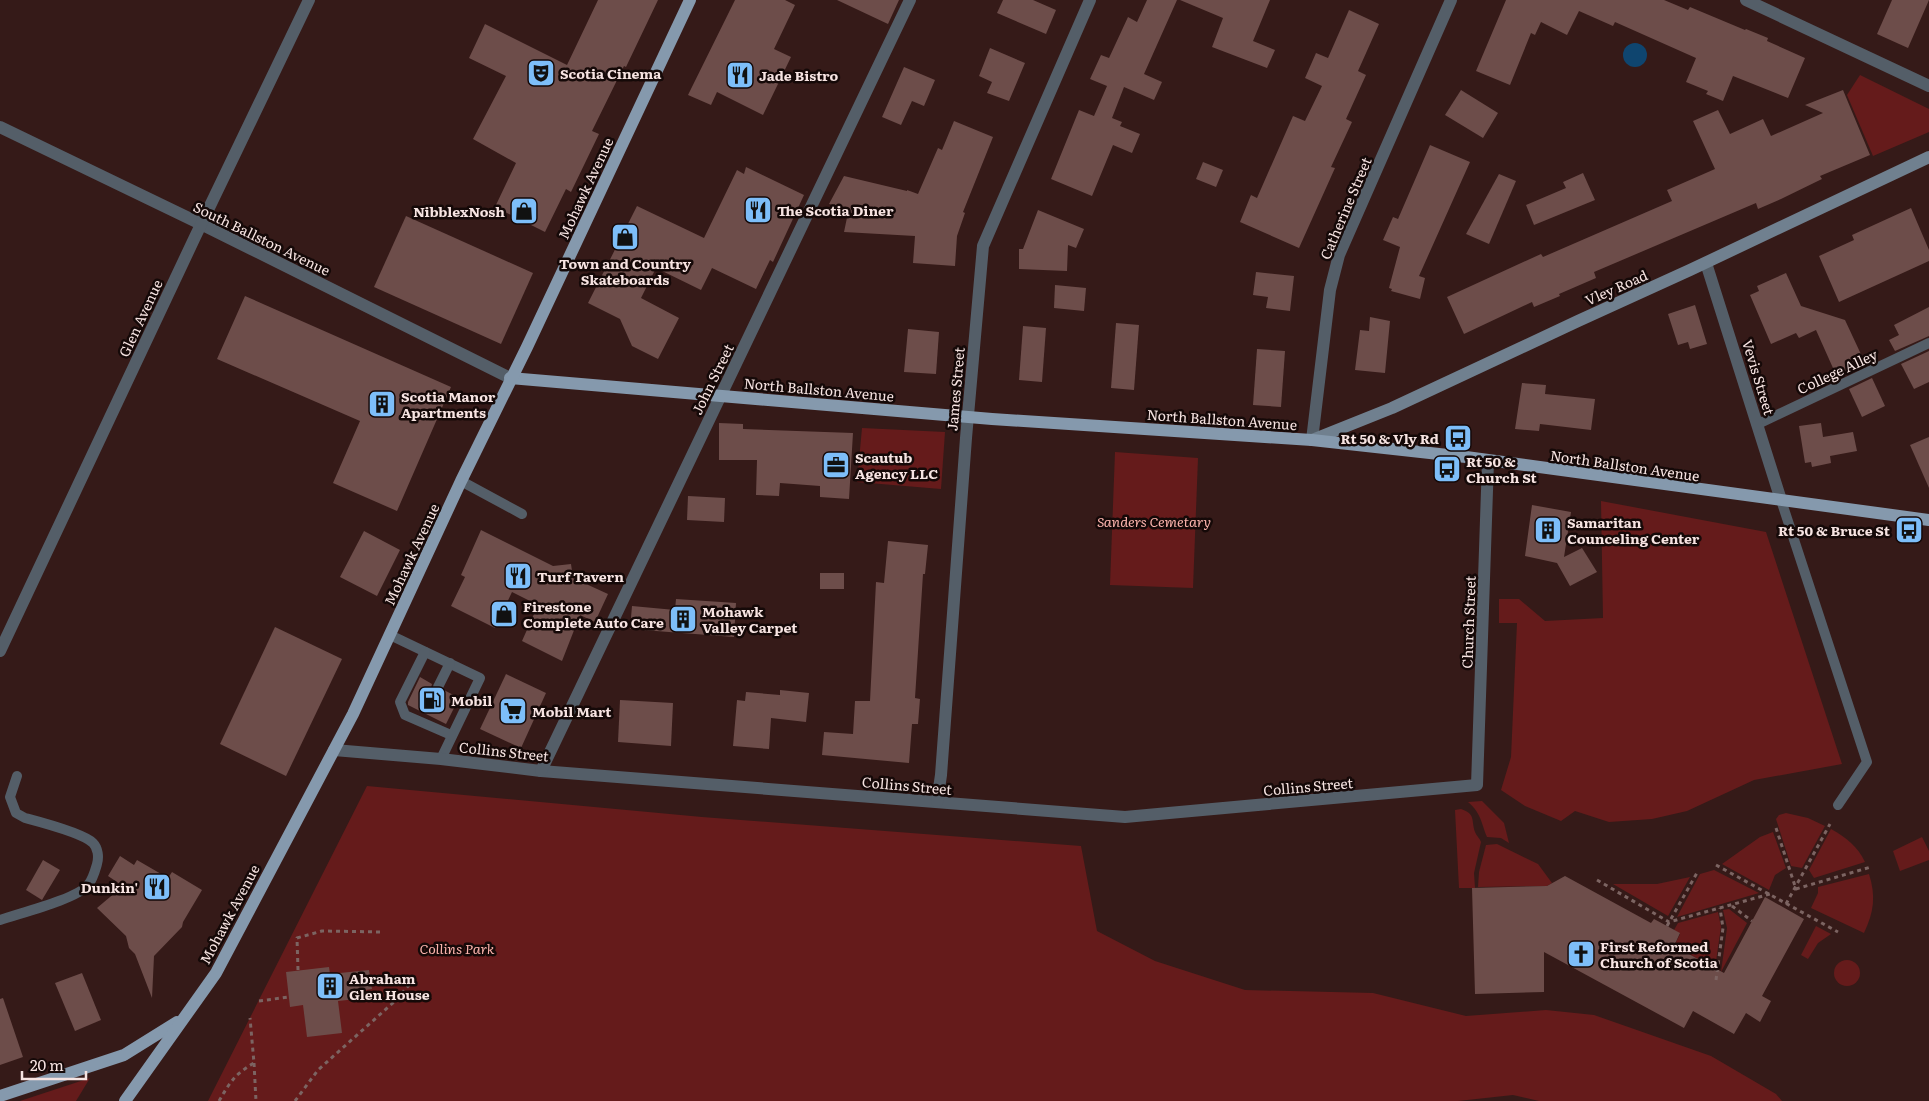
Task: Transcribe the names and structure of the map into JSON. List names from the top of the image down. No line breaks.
{"streets":{"main road":["Mohawk Avenue","North Ballston Avenue"],"street":["Catherine Street","South Ballston Avenue","Vley Road","Glen Avenue","Vevis Street","John Street","James Street","Church Street","Collins Street"],"lane":["College Alley"]},"crossings":[["Mohawk Avenue","South Ballston Avenue"],["Mohawk Avenue","North Ballston Avenue"],["Mohawk Avenue","Collins Street"],["Catherine Street","Vley Road"],["Catherine Street","North Ballston Avenue"],["South Ballston Avenue","Glen Avenue"],["South Ballston Avenue","North Ballston Avenue"],["Vley Road","Vevis Street"],["Vley Road","North Ballston Avenue"],["College Alley","Vevis Street"],["Vevis Street","North Ballston Avenue"],["John Street","North Ballston Avenue"],["John Street","Collins Street"],["North Ballston Avenue","James Street"],["North Ballston Avenue","Church Street"],["James Street","Collins Street"],["Church Street","Collins Street"]],"parks":["Sanders Cemetary","Collins Park"],"places":{"theatre":["Scotia Cinema"],"restaurant":["Jade Bistro","The Scotia Diner","Turf Tavern","Dunkin'"],"shop":["NibblexNosh","Town and Country Skateboards","Firestone Complete Auto Care"],"building":["Scotia Manor Apartments","Samaritan Counceling Center","Mohawk Valley Carpet","Abraham Glen House"],"bus stop":["Rt 50 & Vly Rd","Rt 50 & Church St","Rt 50 & Bruce St"],"office":["Scautub Agency LLC"],"fuel station":["Mobil"],"supermarket":["Mobil Mart"],"church":["First Reformed Church of Scotia"]},"scale_bar":"20 m"}
